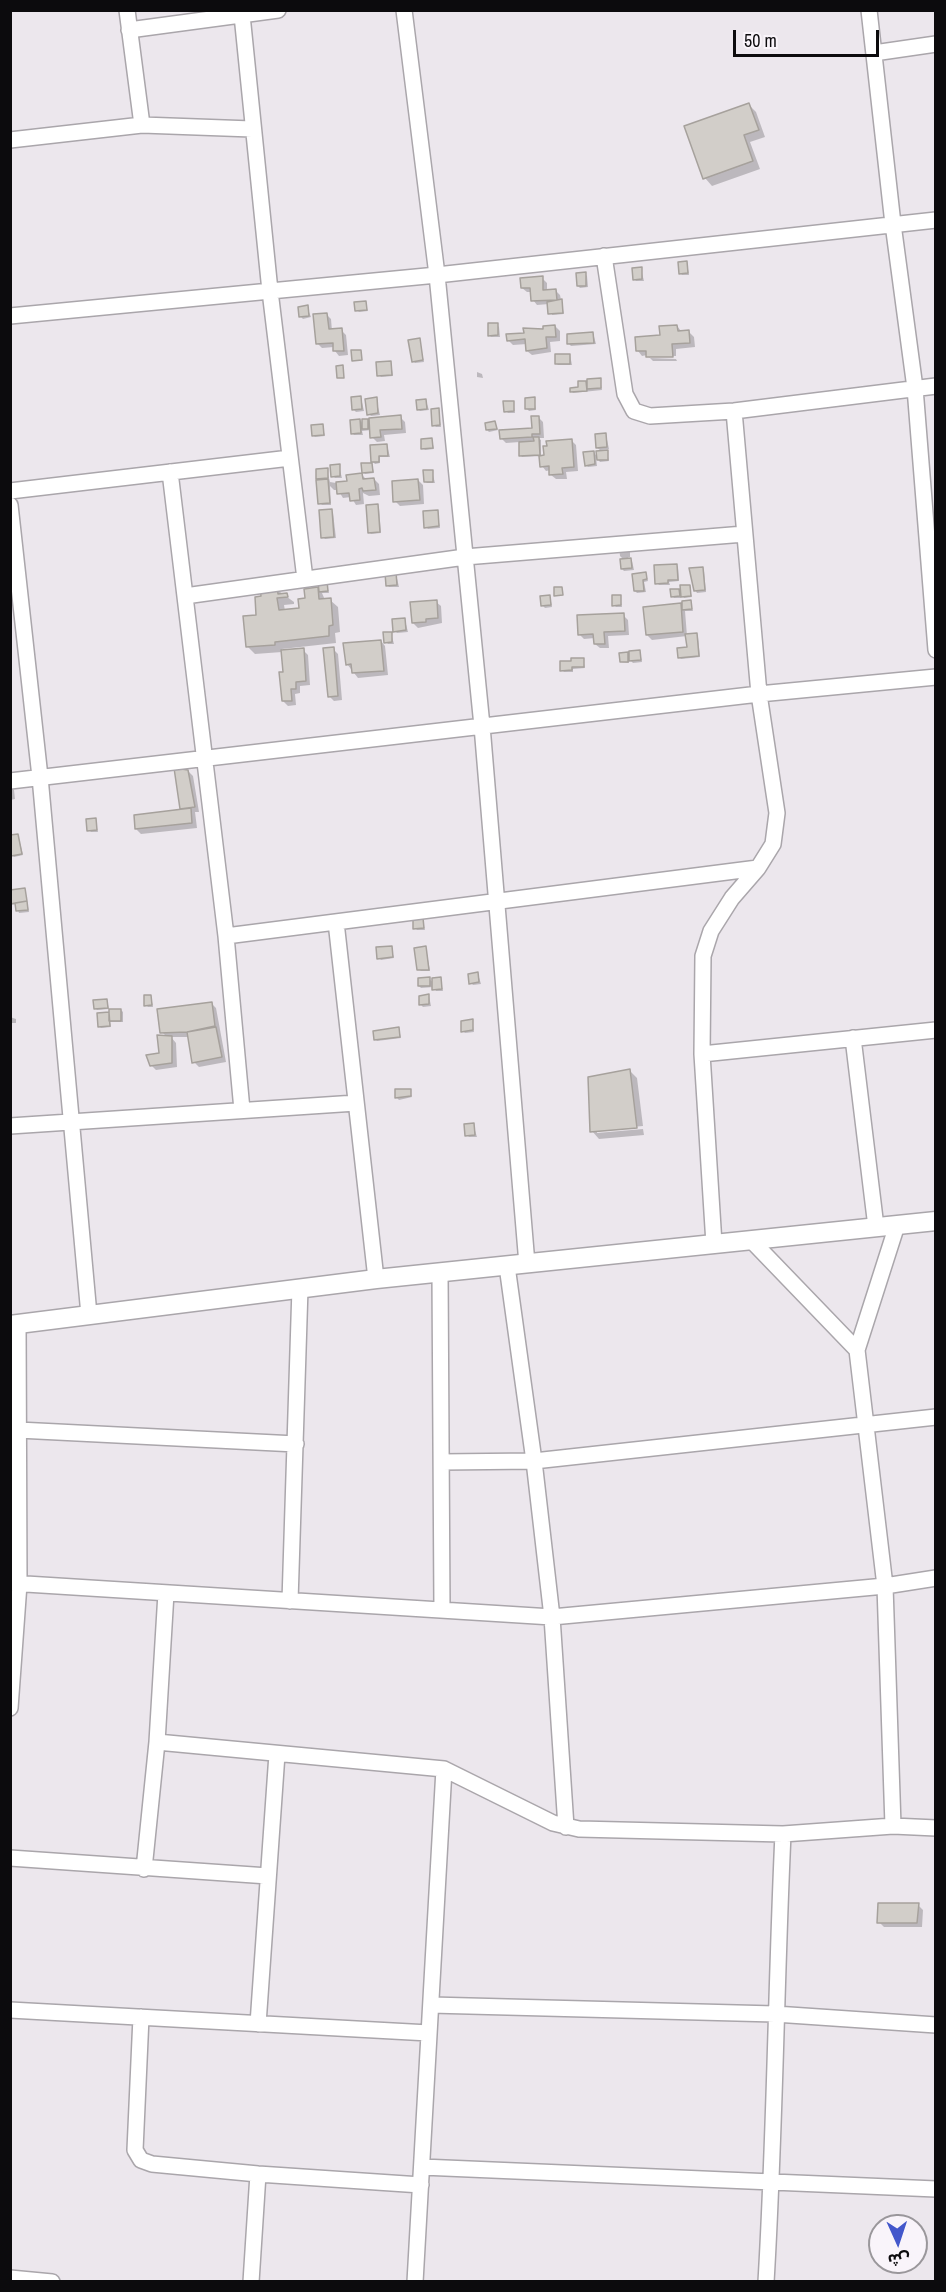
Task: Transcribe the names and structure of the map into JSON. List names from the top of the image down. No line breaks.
{"scale_bar":"50 m","north":"bottom"}
